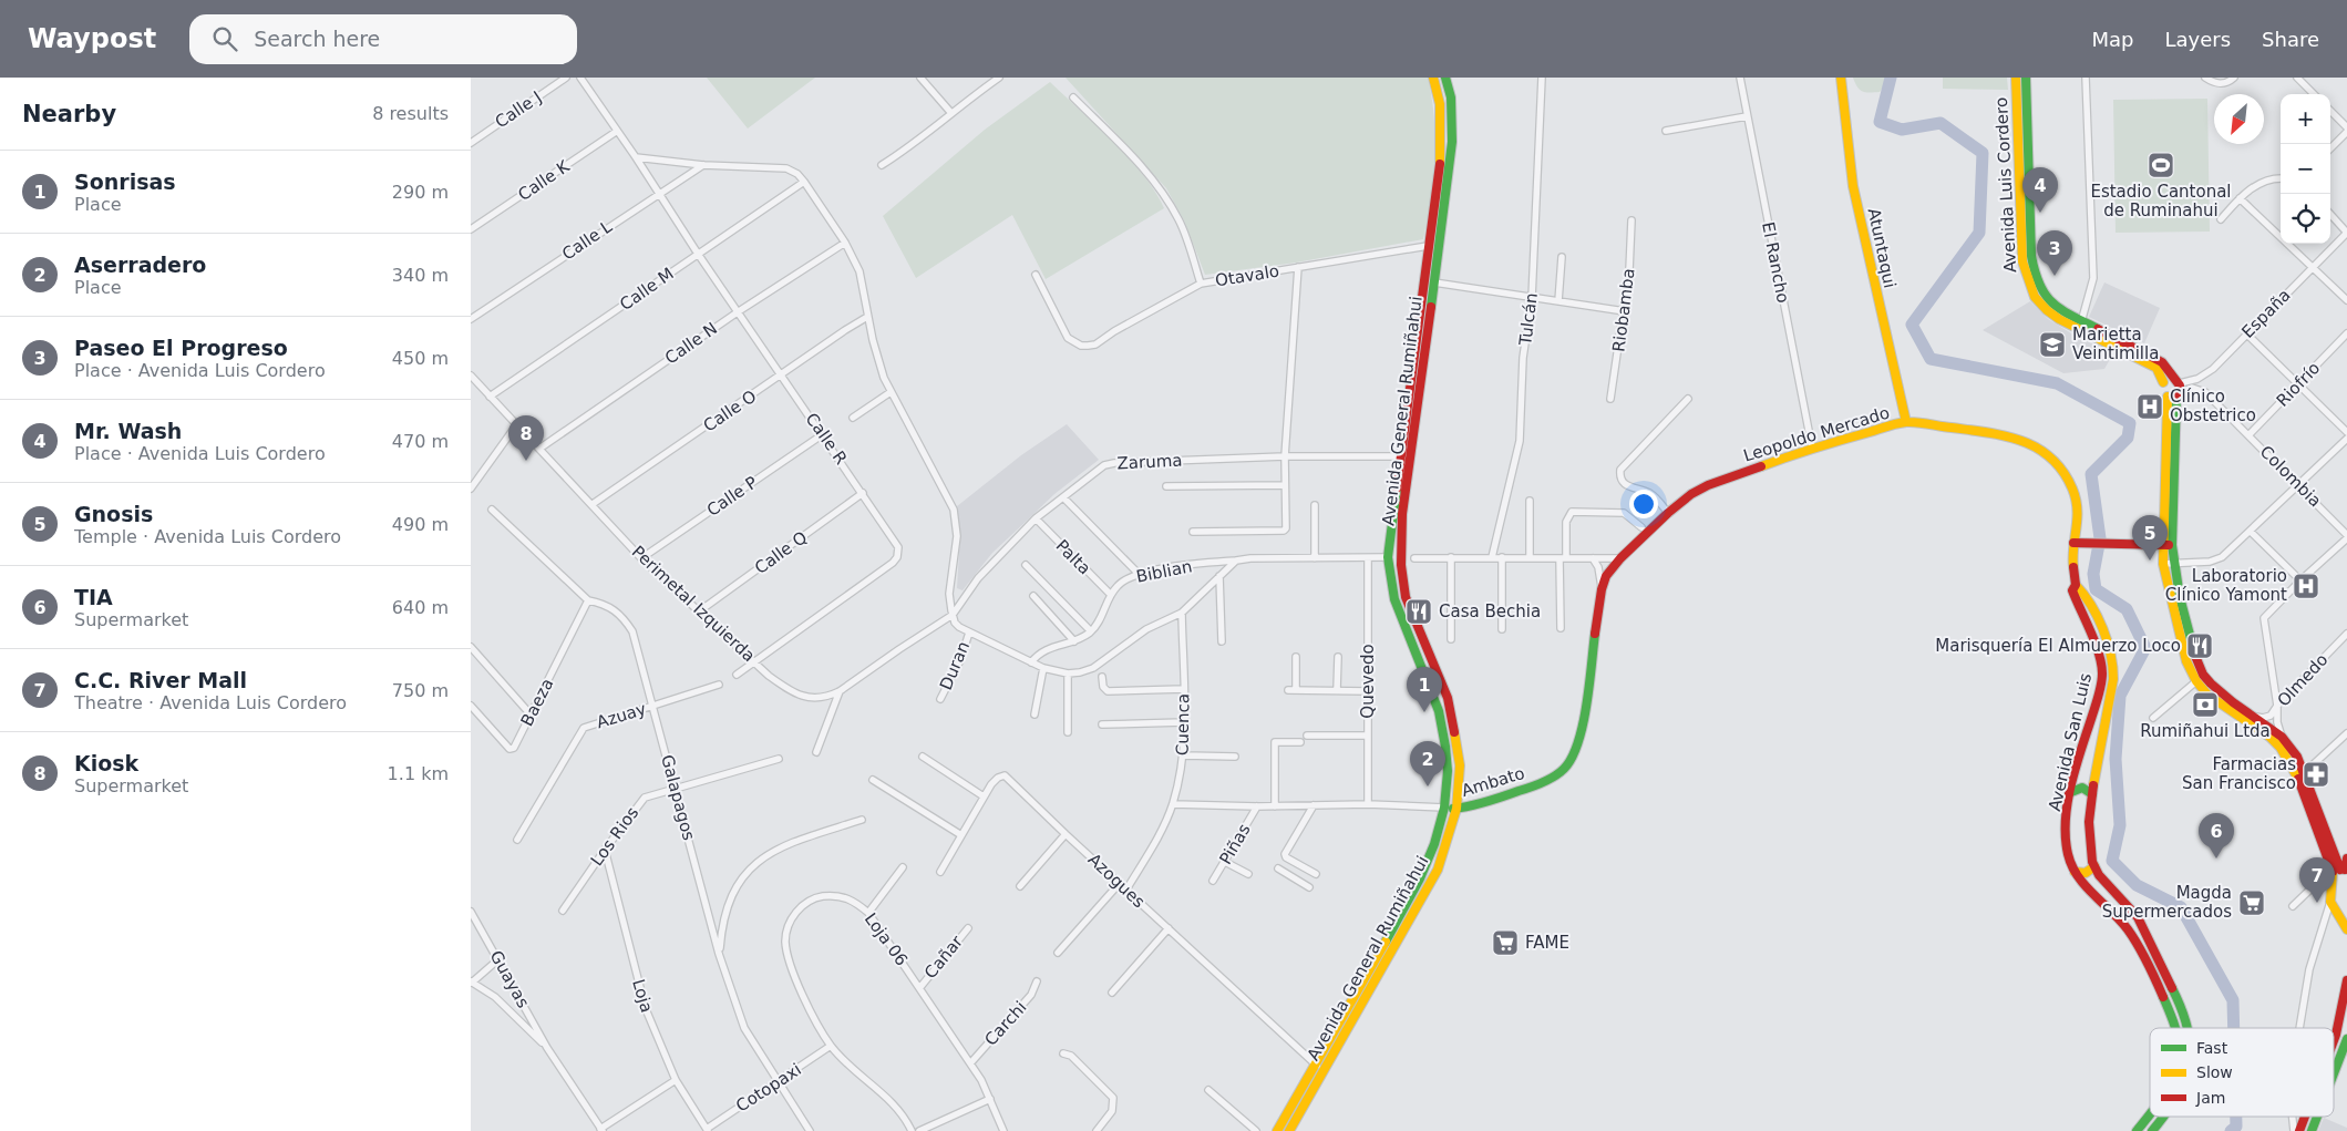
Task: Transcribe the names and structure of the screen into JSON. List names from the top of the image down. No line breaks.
{"streets":{"main road":["Avenida Luis Cordero","Atuntaqui","Avenida General Rumiñahui","Leopoldo Mercado","Avenida San Luis","Ambato"],"street":["Calle J","Calle K","Calle L","El Rancho","Otavalo","Calle M","Riobamba","España","Tulcán","Calle N","Riofrío","Calle O","Calle R","Zaruma","Colombia","Calle P","Calle Q","Palta","Biblian","Perimetal Izquierda","Duran","Olmedo","Quevedo","Baeza","Azuay","Cuenca","Galapagos","Los Rios","Piñas","Azogues","Loja 06","Cañar","Guayas","Loja","Carchi","Cotopaxi"]},"crossings":[["Calle K","Calle R"],["Avenida Luis Cordero","España"],["Avenida Luis Cordero","Colombia"],["Calle L","Calle R"],["Atuntaqui","Leopoldo Mercado"],["El Rancho","Leopoldo Mercado"],["Otavalo","Avenida General Rumiñahui"],["Calle M","Calle R"],["Calle M","Perimetal Izquierda"],["España","Colombia"],["Calle N","Calle R"],["Calle N","Perimetal Izquierda"],["Riofrío","Colombia"],["Calle O","Calle R"],["Calle O","Perimetal Izquierda"],["Avenida General Rumiñahui","Zaruma"],["Avenida General Rumiñahui","Biblian"],["Avenida General Rumiñahui","Ambato"],["Avenida General Rumiñahui","Azogues"],["Leopoldo Mercado","Avenida San Luis"],["Leopoldo Mercado","Ambato"],["Calle R","Calle P"],["Calle R","Calle Q"],["Calle R","Perimetal Izquierda"],["Zaruma","Palta"],["Zaruma","Perimetal Izquierda"],["Calle P","Perimetal Izquierda"],["Calle Q","Perimetal Izquierda"],["Palta","Biblian"],["Biblian","Quevedo"],["Quevedo","Ambato"],["Baeza","Galapagos"],["Azuay","Galapagos"],["Cuenca","Ambato"],["Cuenca","Azogues"],["Ambato","Piñas"],["Galapagos","Los Rios"],["Galapagos","Cotopaxi"],["Los Rios","Loja"],["Loja 06","Cañar"],["Loja 06","Carchi"],["Loja 06","Cotopaxi"],["Loja","Cotopaxi"]],"places":{"sports":["Estadio Cantonal de Ruminahui"],"school or university":["Marietta Veintimilla"],"hospital":["Clínico Obstetrico","Laboratorio Clínico Yamont"],"restaurant":["Casa Bechia","Marisquería El Almuerzo Loco"],"bank":["Rumiñahui Ltda"],"pharmacy":["Farmacias San Francisco"],"supermarket":["Magda Supermercados","FAME"]},"legend":["Fast","Slow","Jam"],"north":"bottom left","page":{"header":"Waypost","search":"Search here","nav":["Map","Layers","Share"],"heading":["Nearby","8 results"],"map_buttons":["+","−"],"list":[{"mark":"1","name":"Sonrisas","note":"Place","value":"290 m"},{"mark":"2","name":"Aserradero","note":"Place","value":"340 m"},{"mark":"3","name":"Paseo El Progreso","note":"Place · Avenida Luis Cordero","value":"450 m"},{"mark":"4","name":"Mr. Wash","note":"Place · Avenida Luis Cordero","value":"470 m"},{"mark":"5","name":"Gnosis","note":"Temple · Avenida Luis Cordero","value":"490 m"},{"mark":"6","name":"TIA","note":"Supermarket","value":"640 m"},{"mark":"7","name":"C.C. River Mall","note":"Theatre · Avenida Luis Cordero","value":"750 m"},{"mark":"8","name":"Kiosk","note":"Supermarket","value":"1.1 km"}],"pins":["4","3","8","5","1","2","6","7"]}}
